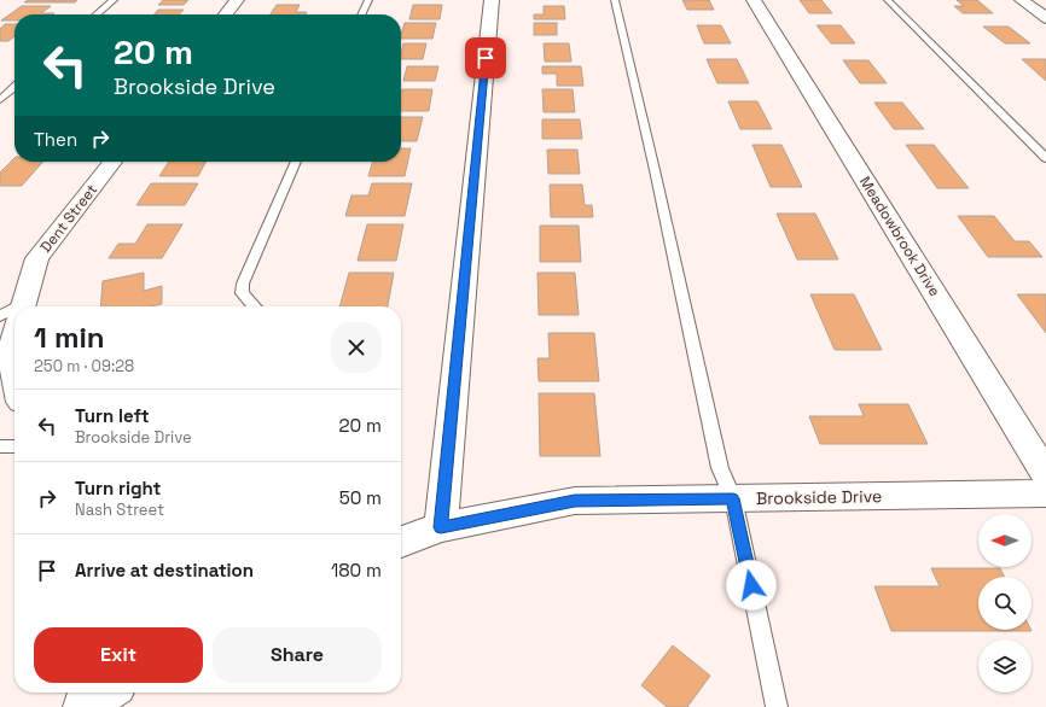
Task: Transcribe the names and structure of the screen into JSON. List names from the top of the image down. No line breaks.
{"streets":{"street":["Dent Street","Meadowbrook Drive","Brookside Drive"]},"north":"left","page":{"turn":["20 m","Brookside Drive"],"then":"Then","heading":["1 min","250 m · 09:28"],"list":[{"name":"Turn left","note":"Brookside Drive","value":"20 m"},{"name":"Turn right","note":"Nash Street","value":"50 m"},{"name":"Arrive at destination","value":"180 m"}],"buttons":["Exit","Share"]}}
